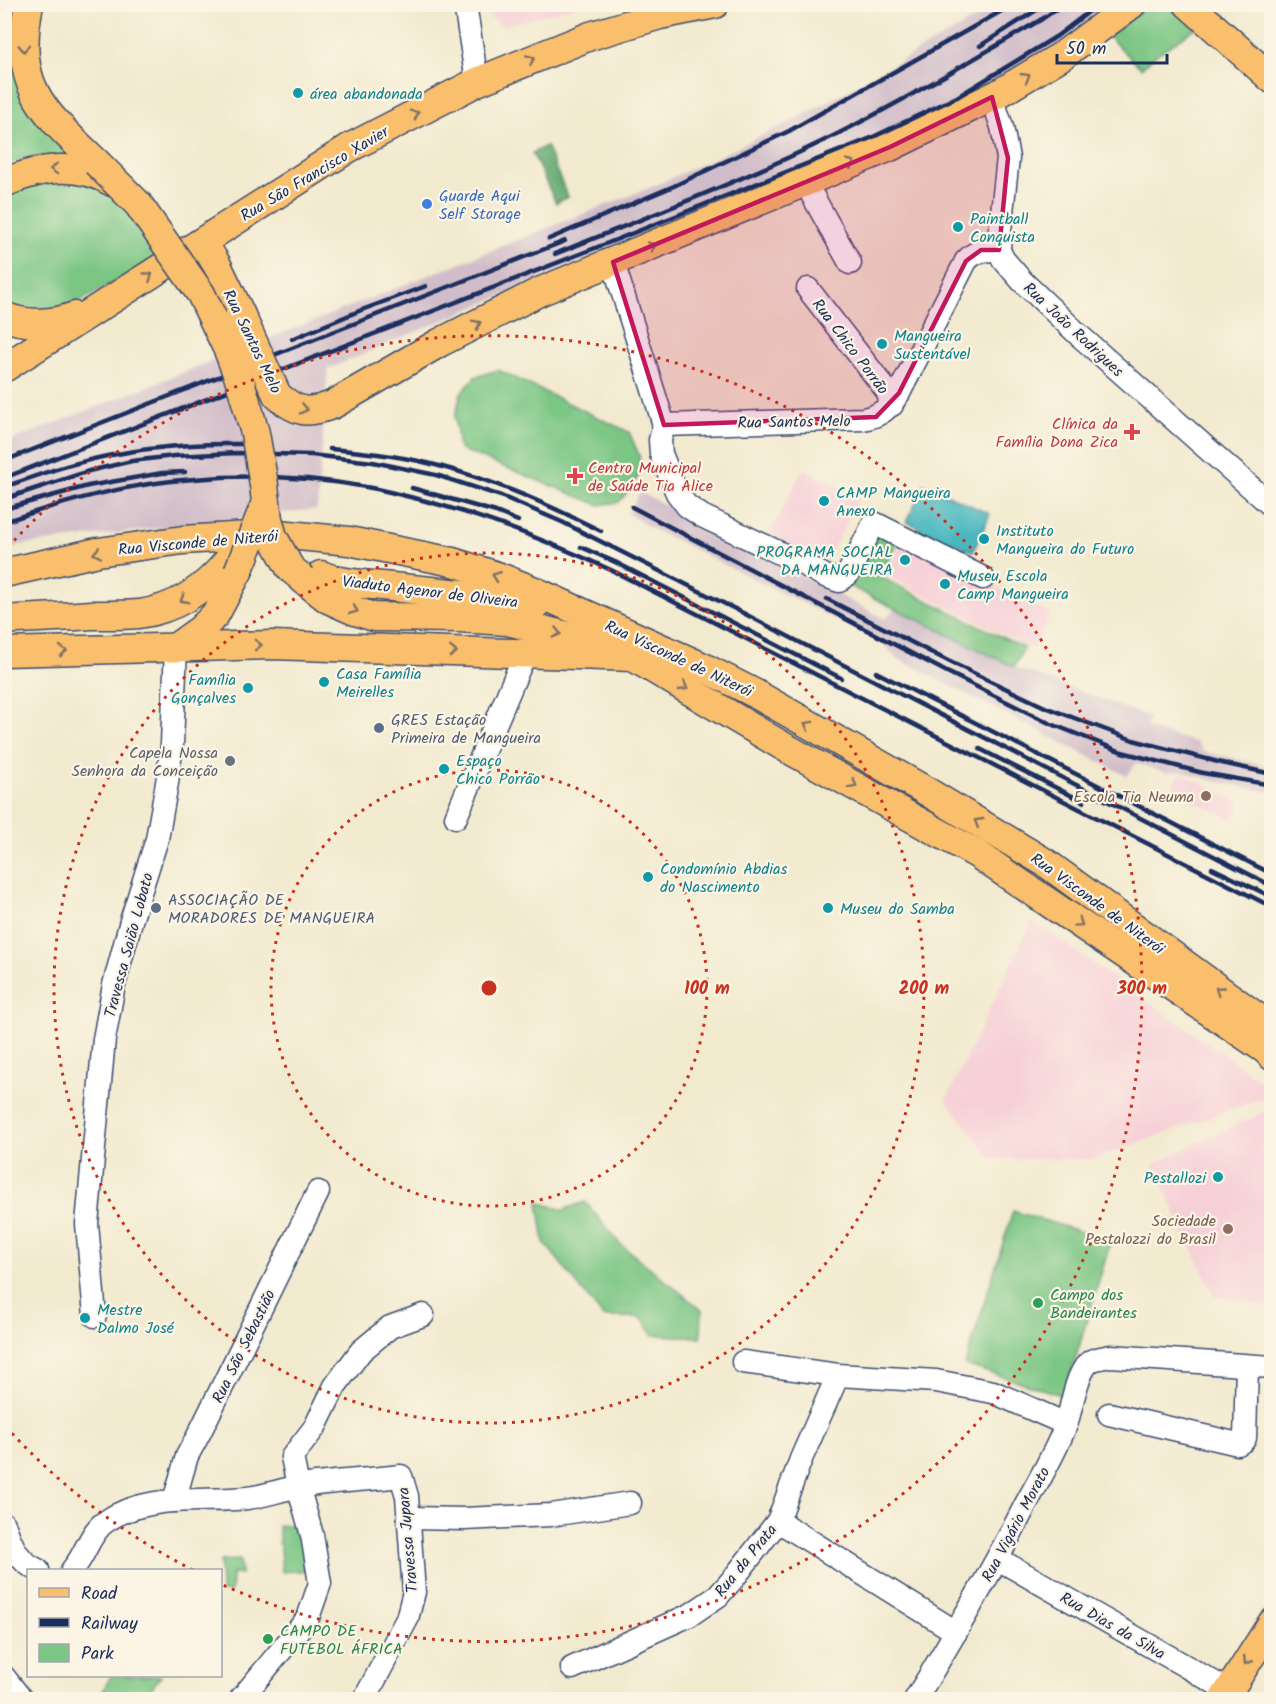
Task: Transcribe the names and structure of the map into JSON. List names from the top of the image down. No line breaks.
{"streets":{"main road":["Rua São Francisco Xavier","Rua Santos Melo","Rua Visconde de Niterói","Viaduto Agenor de Oliveira"],"street":["Rua João Rodrigues","Rua Chico Porrão","Travessa Saião Lobato","Rua São Sebastião","Rua Vigário Morato","Travessa Jupara","Rua da Prata","Rua Dias da Silva"]},"crossings":[["Rua São Francisco Xavier","Rua Santos Melo"],["Rua Santos Melo","Rua Chico Porrão"],["Rua Visconde de Niterói","Viaduto Agenor de Oliveira"],["Rua Visconde de Niterói","Travessa Saião Lobato"],["Rua Vigário Morato","Rua Dias da Silva"]],"one_way":["Rua São Francisco Xavier","Rua Santos Melo"],"places":{"other":["área abandonada","Guarde Aqui Self Storage","Paintball Conquista","Mangueira Sustentável","CAMP Mangueira Anexo","Instituto Mangueira do Futuro","PROGRAMA SOCIAL DA MANGUEIRA","Museu Escola Camp Mangueira","Casa Família Meirelles","Família Gonçalves","GRES Estação Primeira de Mangueira","Capela Nossa Senhora da Conceição","Espaço Chico Porrão","Escola Tia Neuma","Condomínio Abdias do Nascimento","ASSOCIAÇÃO DE MORADORES DE MANGUEIRA","Museu do Samba","Pestallozi","Sociedade Pestalozzi do Brasil","Campo dos Bandeirantes","Mestre Dalmo José","CAMPO DE FUTEBOL ÁFRICA"],"health":["Clínica da Família Dona Zica","Centro Municipal de Saúde Tia Alice"]},"legend":["Road","Railway","Park"],"scale_bar":"50 m","rings":["100 m","200 m","300 m"]}
